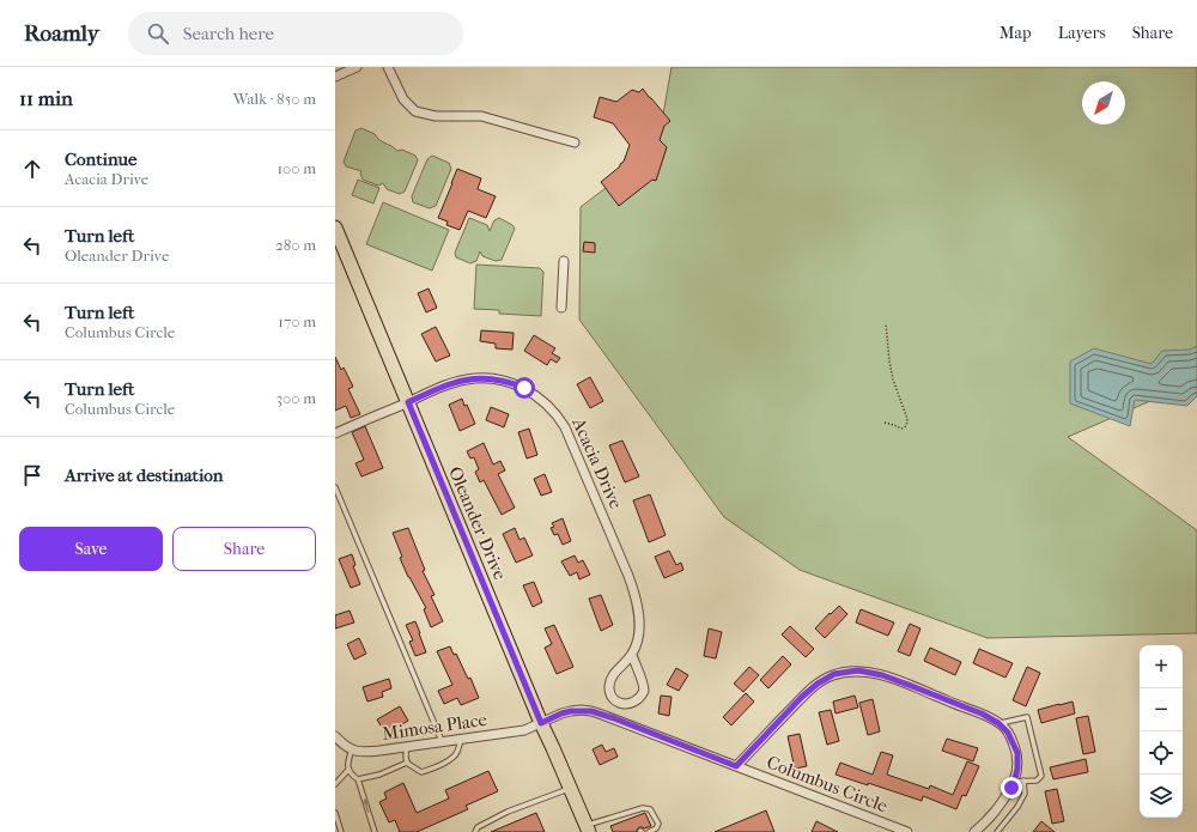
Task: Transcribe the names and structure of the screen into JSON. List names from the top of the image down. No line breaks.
{"streets":{"main road":["Oleander Drive"],"street":["Acacia Drive","Mimosa Place","Columbus Circle"]},"crossings":[["Acacia Drive","Oleander Drive"],["Oleander Drive","Mimosa Place"],["Oleander Drive","Columbus Circle"],["Mimosa Place","Columbus Circle"]],"north":"bottom left","page":{"header":"Roamly","search":"Search here","nav":["Map","Layers","Share"],"heading":["11 min","Walk · 850 m"],"list":[["Continue","Acacia Drive","100 m"],["Turn left","Oleander Drive","280 m"],["Turn left","Columbus Circle","170 m"],["Turn left","Columbus Circle","300 m"],"Arrive at destination"],"buttons":["Save","Share"],"map_buttons":["+","−"]}}
